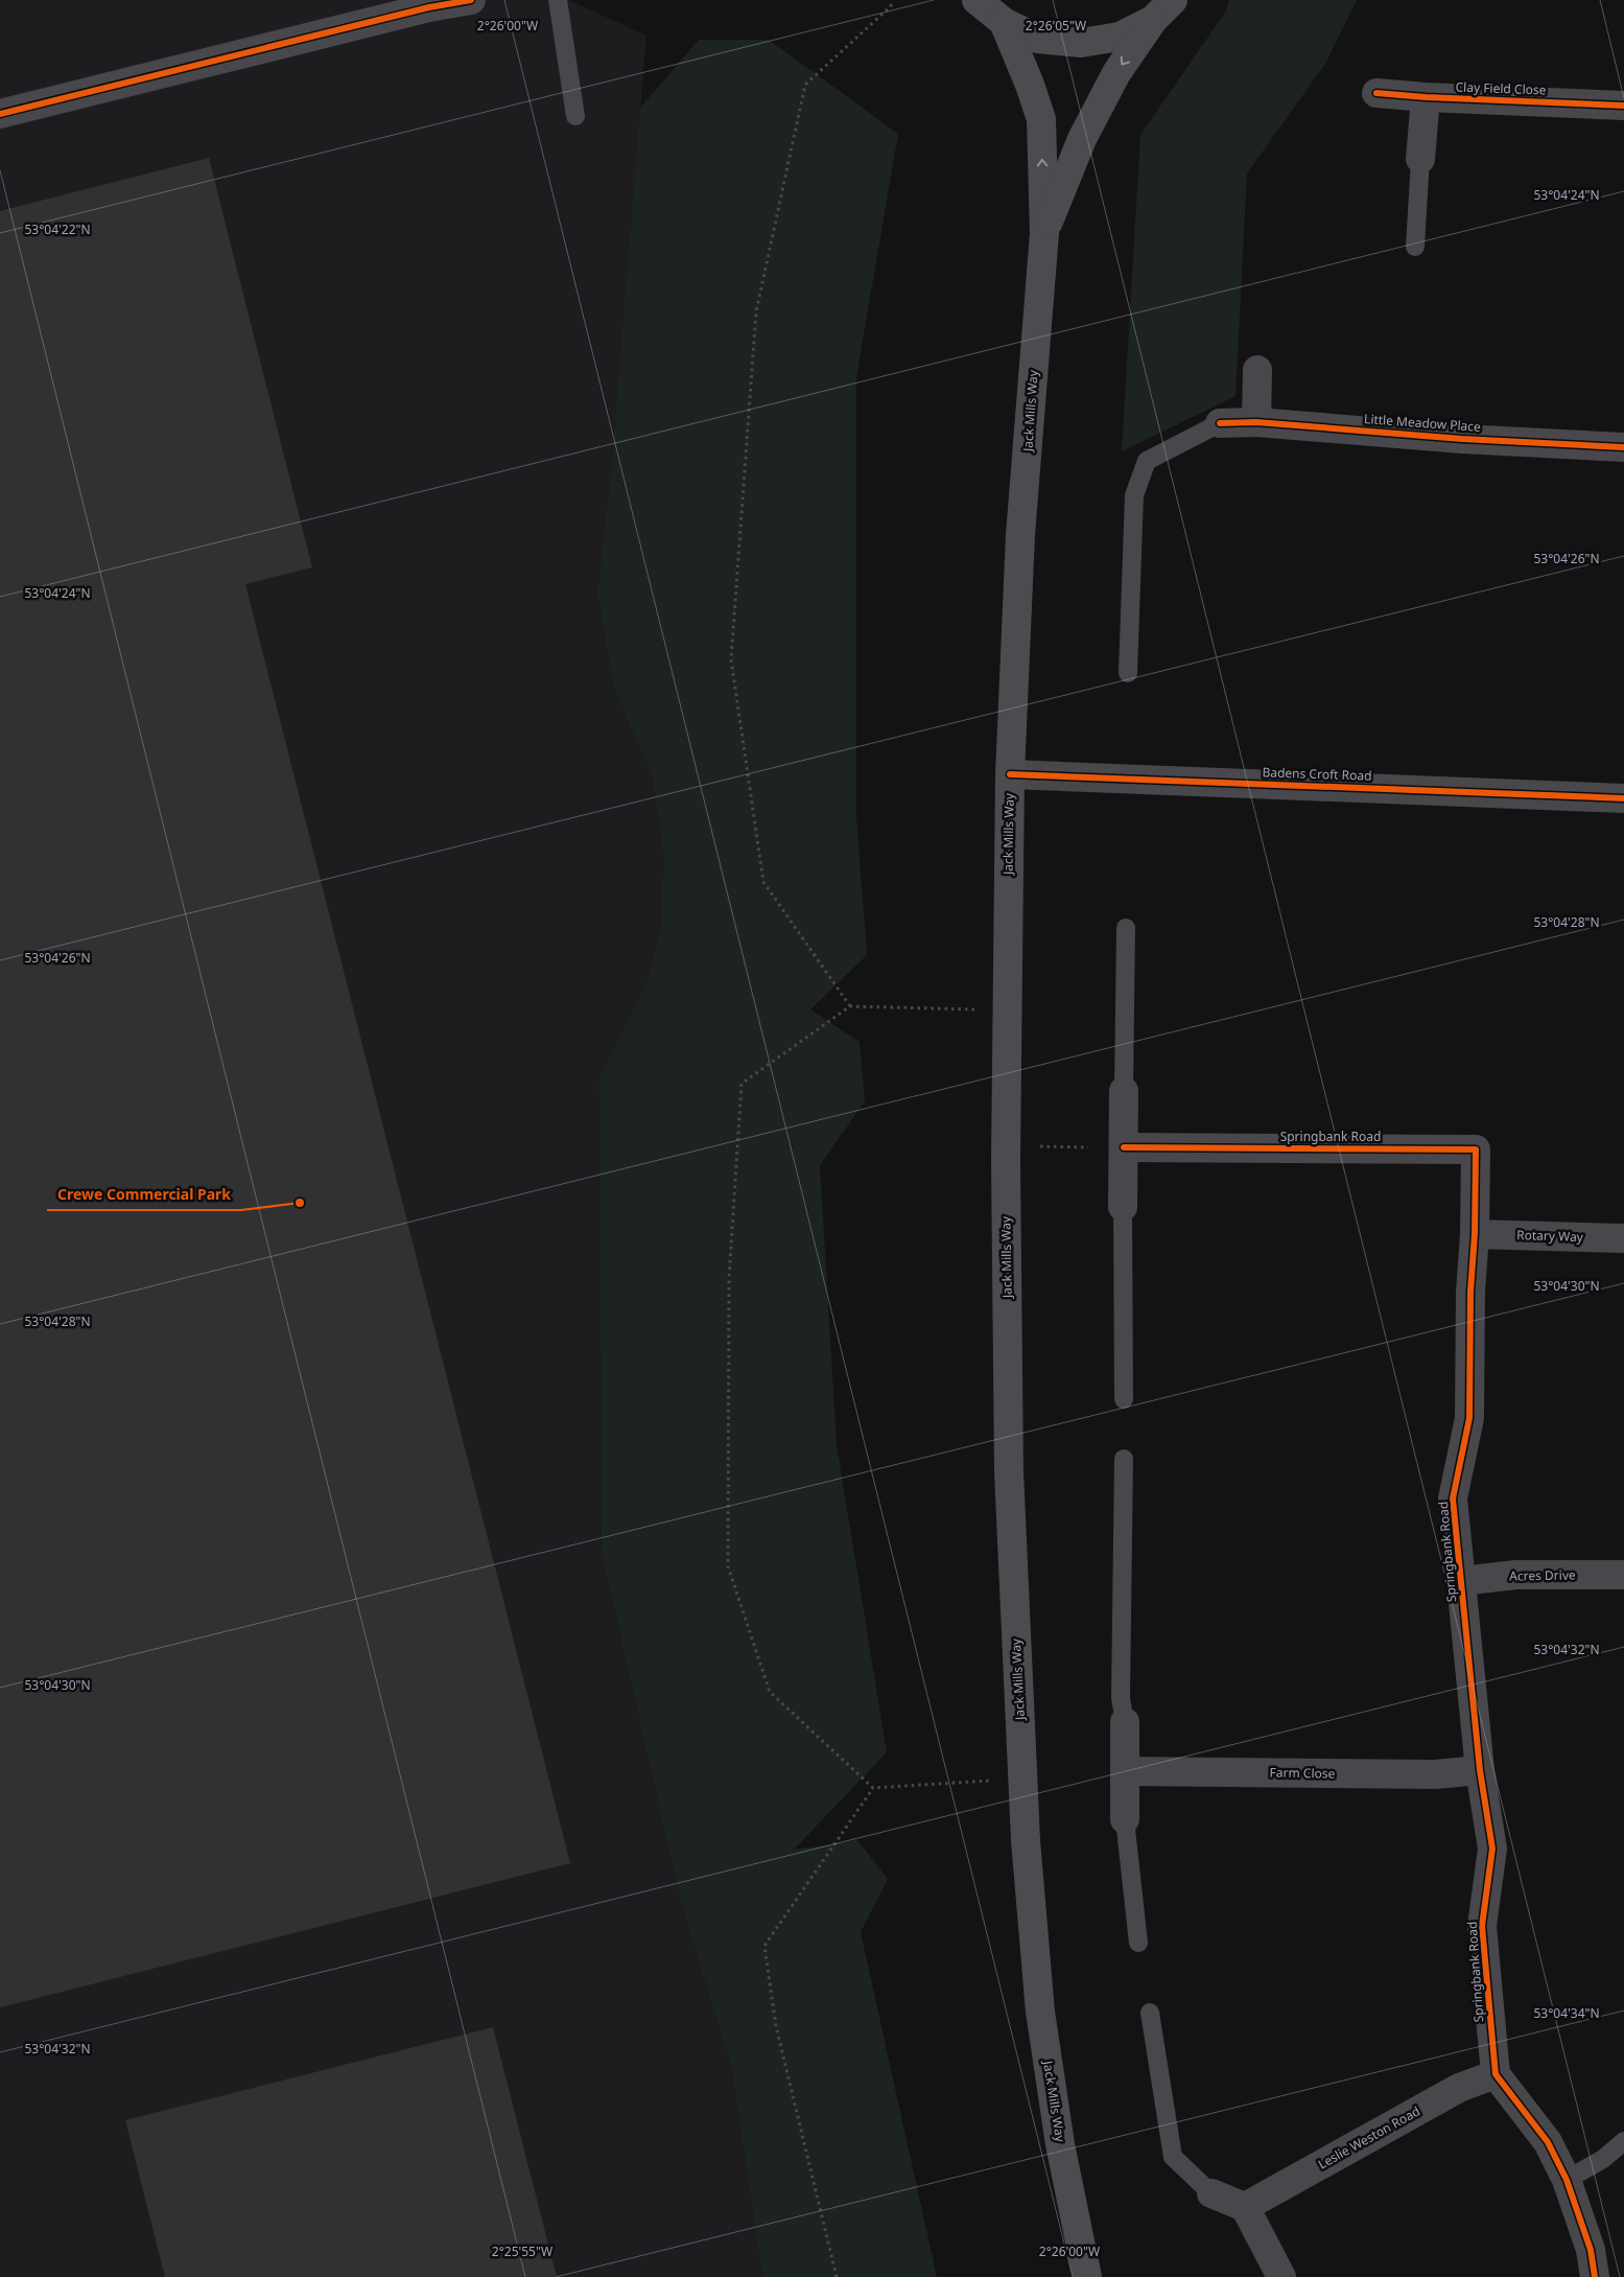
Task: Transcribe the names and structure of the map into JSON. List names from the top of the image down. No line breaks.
{"streets":{"main road":["Jack Mills Way"],"street":["Clay Field Close","Little Meadow Place","Badens Croft Road","Springbank Road","Rotary Way","Acres Drive","Farm Close","Leslie Weston Road"]},"crossings":[["Jack Mills Way","Badens Croft Road"],["Springbank Road","Rotary Way"],["Springbank Road","Acres Drive"],["Springbank Road","Farm Close"],["Springbank Road","Leslie Weston Road"]],"places":["Crewe Commercial Park"],"coordinates":["2°26'00\"W","2°26'05\"W","53°04'24\"N","53°04'22\"N","53°04'26\"N","53°04'28\"N","53°04'30\"N","53°04'32\"N","53°04'34\"N","2°25'55\"W"]}
